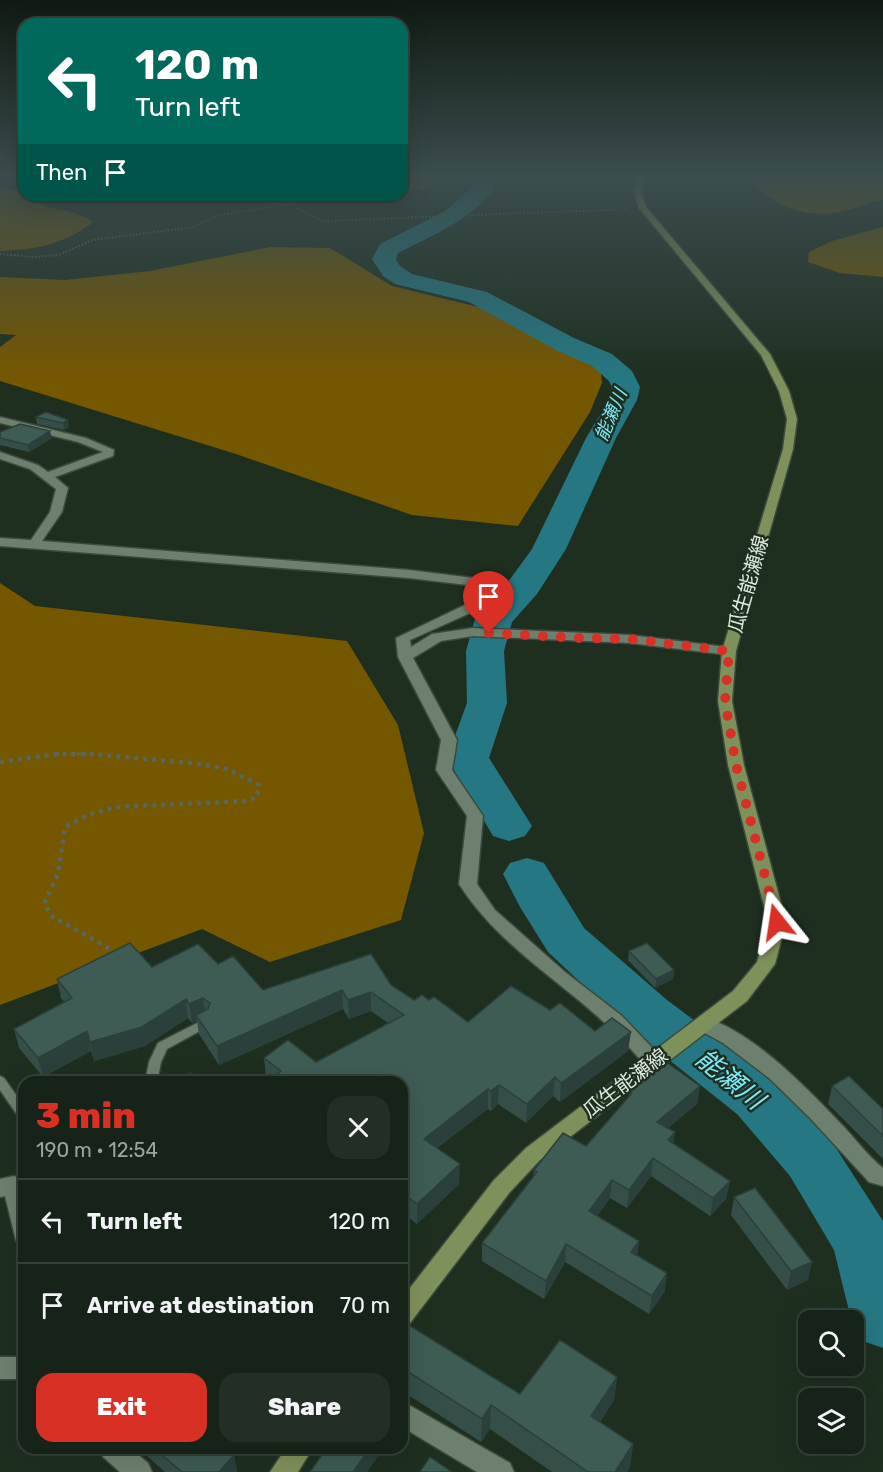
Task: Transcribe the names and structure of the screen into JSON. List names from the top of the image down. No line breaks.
{"streets":{"main road":["瓜生能瀬線"]},"water":["能瀬川"],"page":{"turn":["120 m","Turn left"],"then":"Then","heading":["3 min","190 m · 12:54"],"list":[{"name":"Turn left","value":"120 m"},{"name":"Arrive at destination","value":"70 m"}],"buttons":["Exit","Share"]}}
